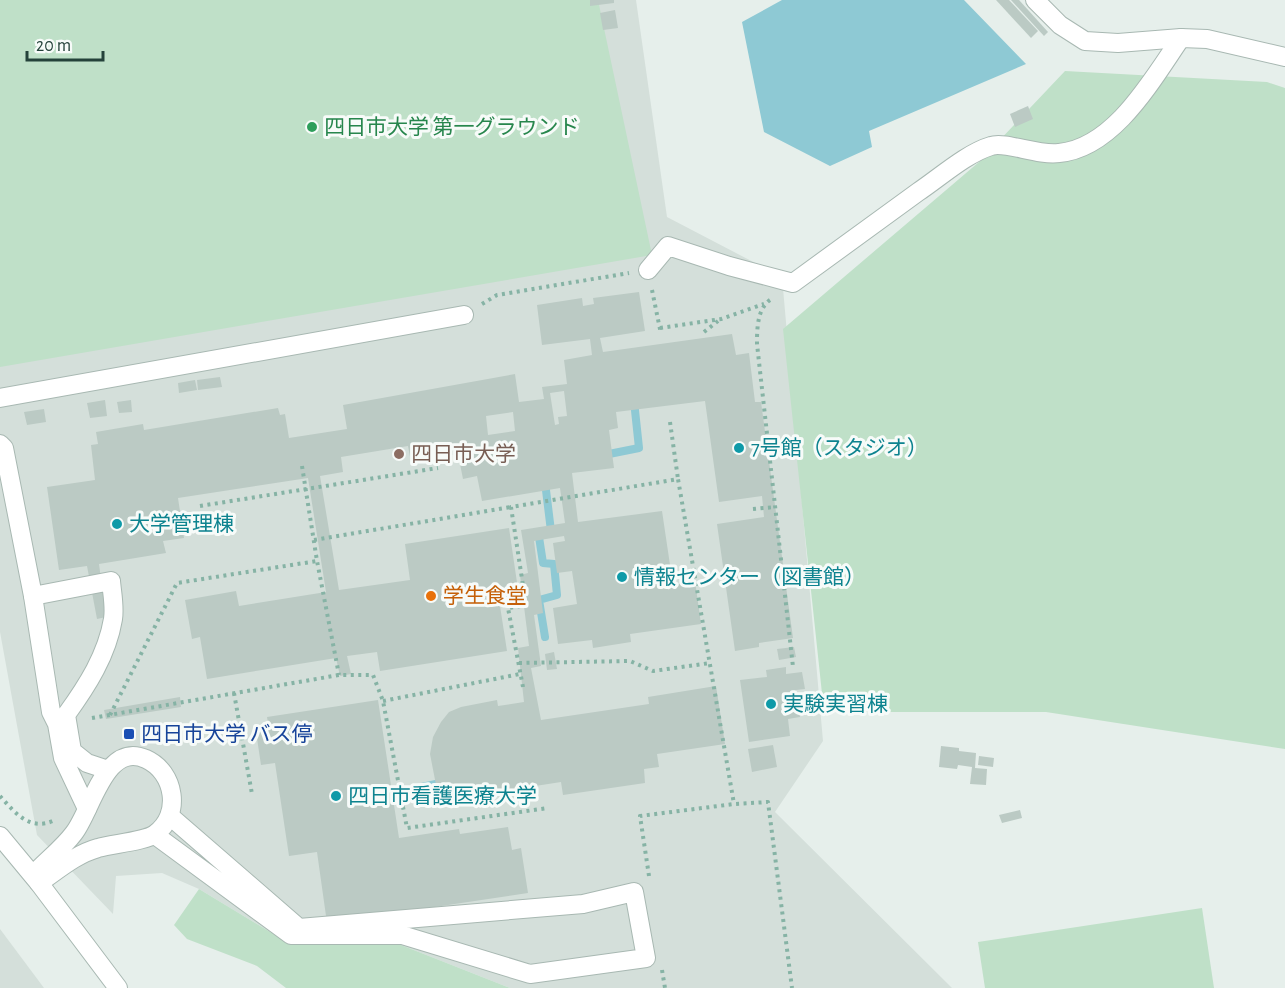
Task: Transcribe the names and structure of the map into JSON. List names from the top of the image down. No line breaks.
{"places":{"other":["四日市大学 第一グラウンド","7号館（スタジオ）","四日市大学","大学管理棟","情報センター（図書館）","学生食堂","実験実習棟","四日市看護医療大学"],"transit":["四日市大学 バス停"]},"scale_bar":"20 m"}
